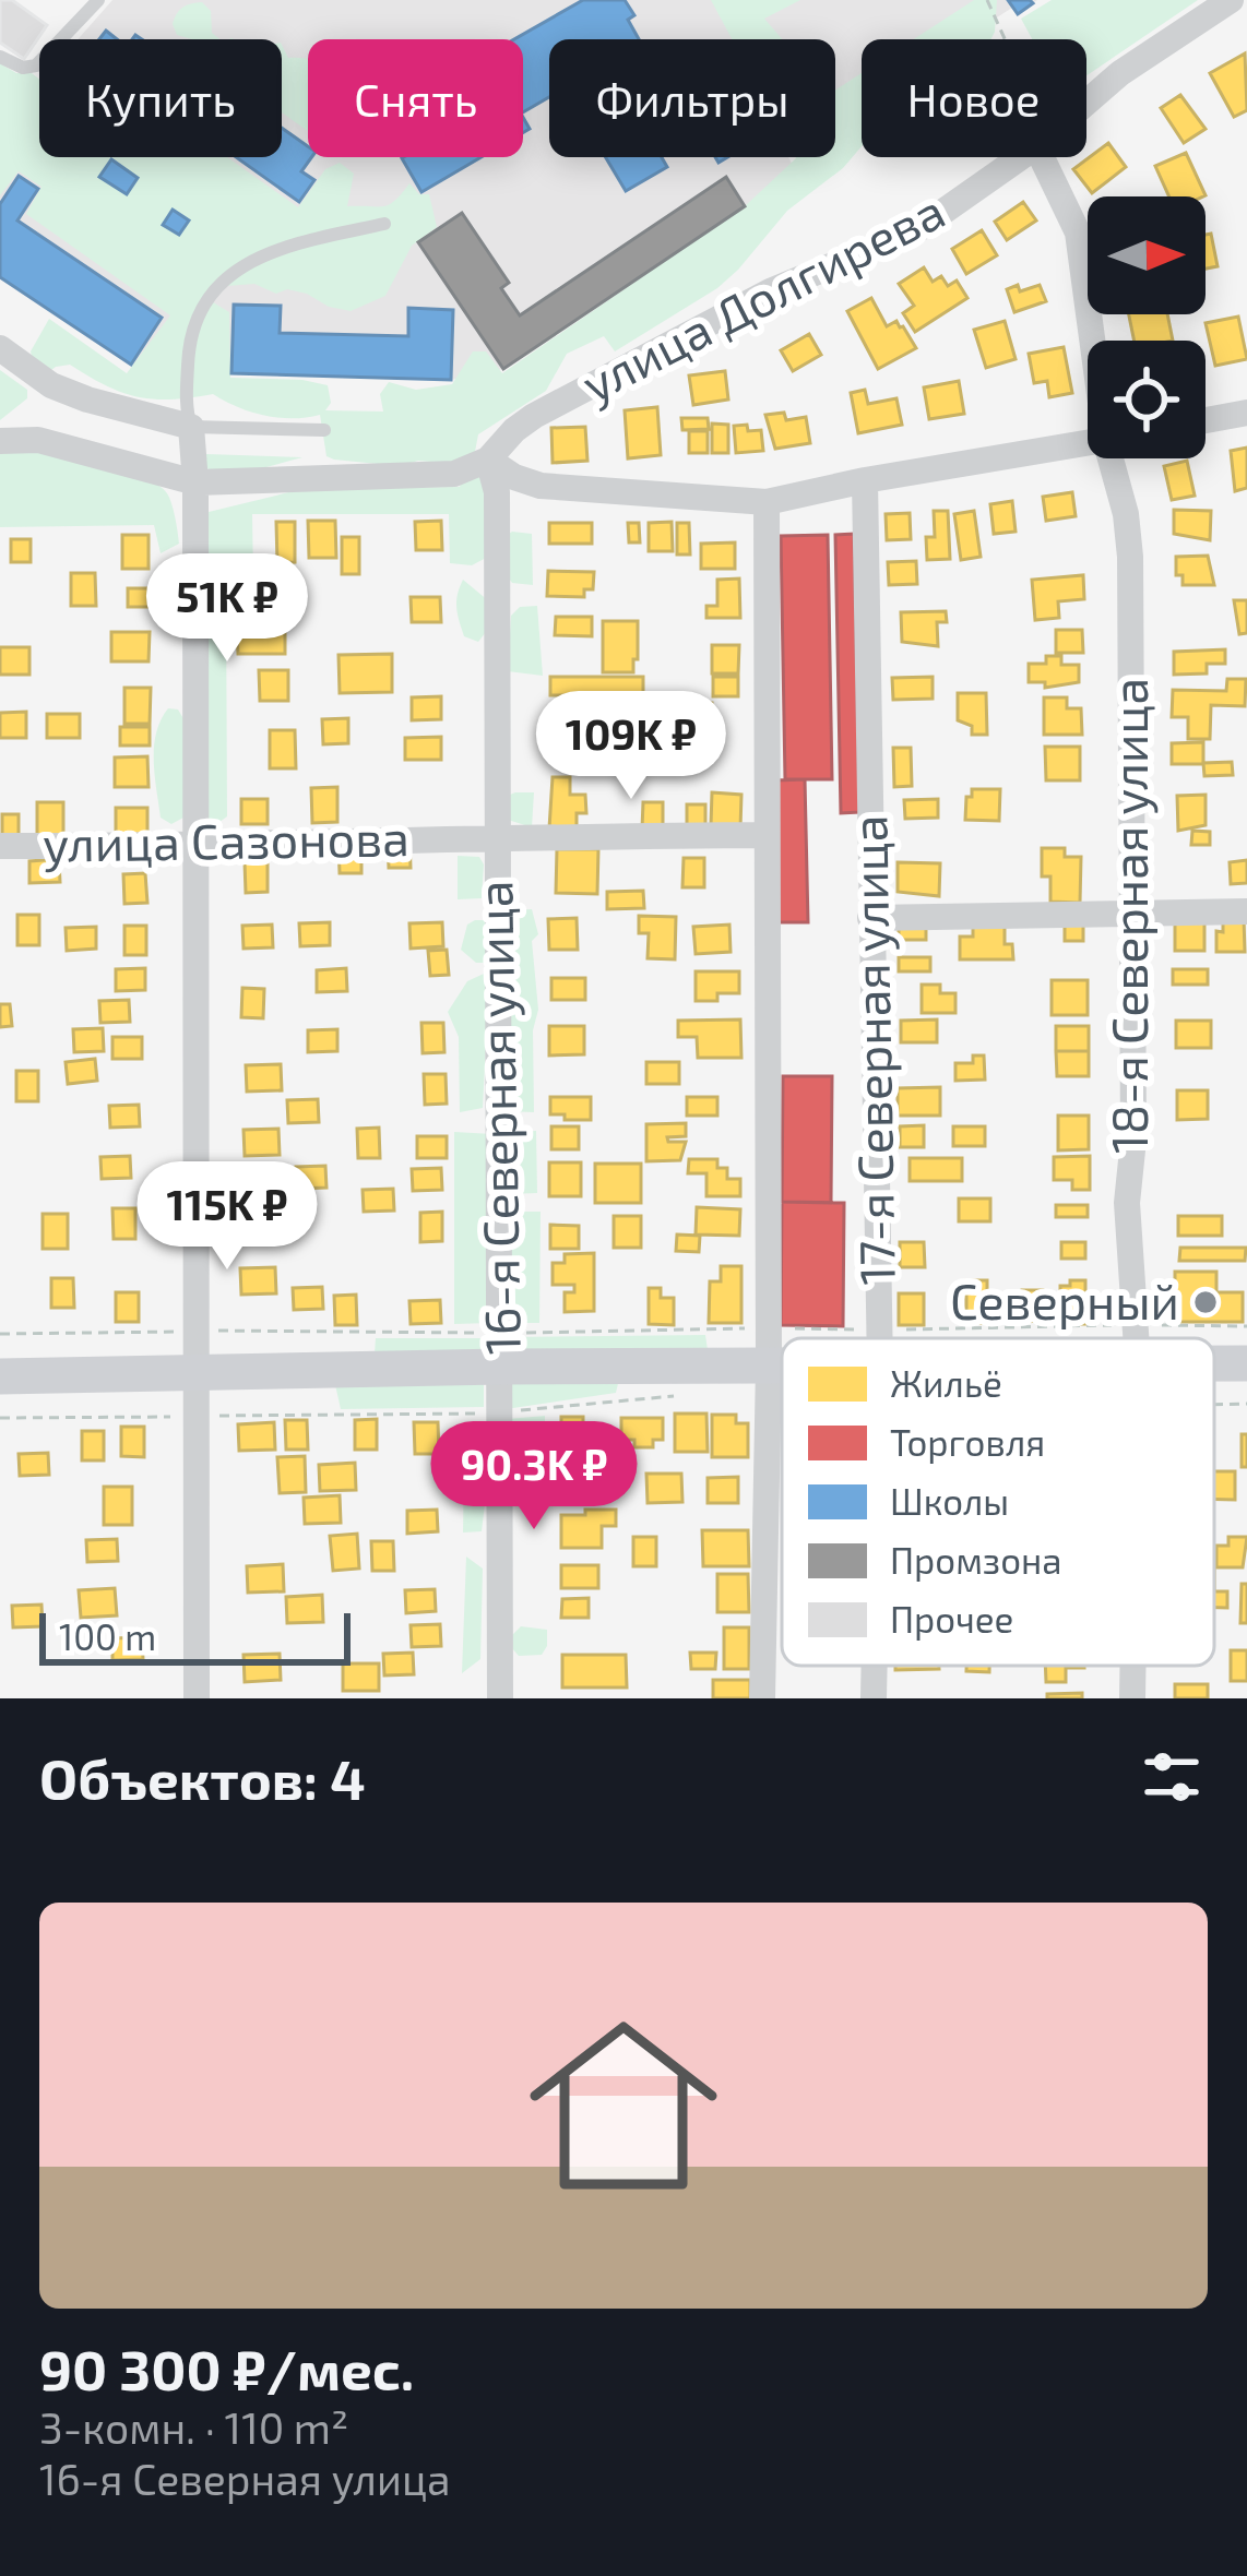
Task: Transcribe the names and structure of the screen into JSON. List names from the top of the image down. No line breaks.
{"streets":{"street":["улица Долгирева","улица Сазонова","18-я Северная улица","17-я Северная улица","16-я Северная улица"]},"crossings":[["улица Долгирева","16-я Северная улица"],["улица Сазонова","16-я Северная улица"]],"places":["Северный"],"legend":["Жильё","Торговля","Школы","Промзона","Прочее"],"scale_bar":"100 m","north":"right","page":{"chip":["Купить","Снять","Фильтры","Новое"],"price":["51K ₽","109K ₽","115K ₽","90.3K ₽"],"scale":"100 m","heading":"Объектов: 4","list":[{"name":"90 300 ₽/мес.","note":"3-комн. · 110 m² · 16-я Северная улица"}]}}
